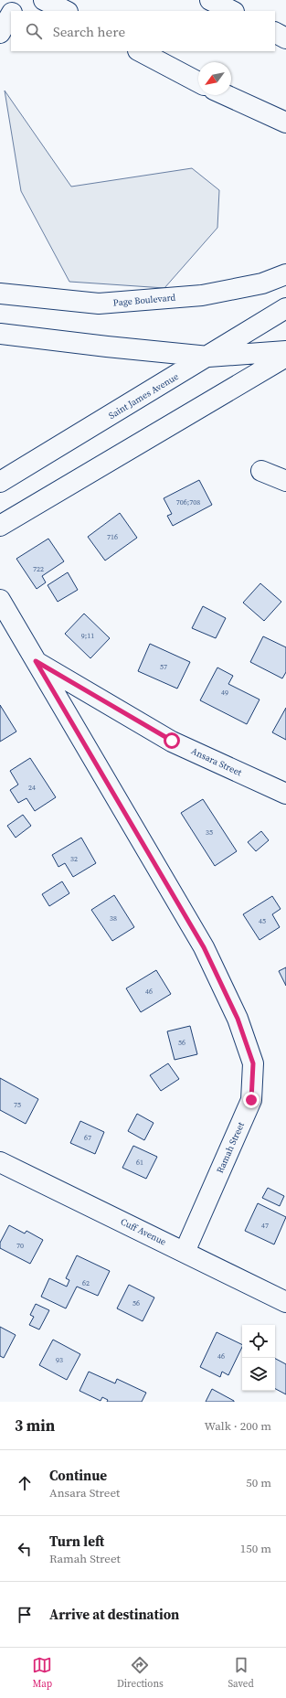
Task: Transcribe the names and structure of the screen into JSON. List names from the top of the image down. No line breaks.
{"streets":{"main road":["Page Boulevard","Saint James Avenue","Ansara Street","Ramah Street","Cuff Avenue"]},"crossings":[["Ansara Street","Ramah Street"],["Ramah Street","Cuff Avenue"]],"house_numbers":["706;708","716","722","9;11","57","49","24","35","32","38","45","46","56","75","67","61","47","70","62","56","46","93"],"north":"bottom left","page":{"search":"Search here","heading":["3 min","Walk · 200 m"],"list":[["Continue","Ansara Street","50 m"],["Turn left","Ramah Street","150 m"],"Arrive at destination"],"nav":["Map","Directions","Saved"]}}
